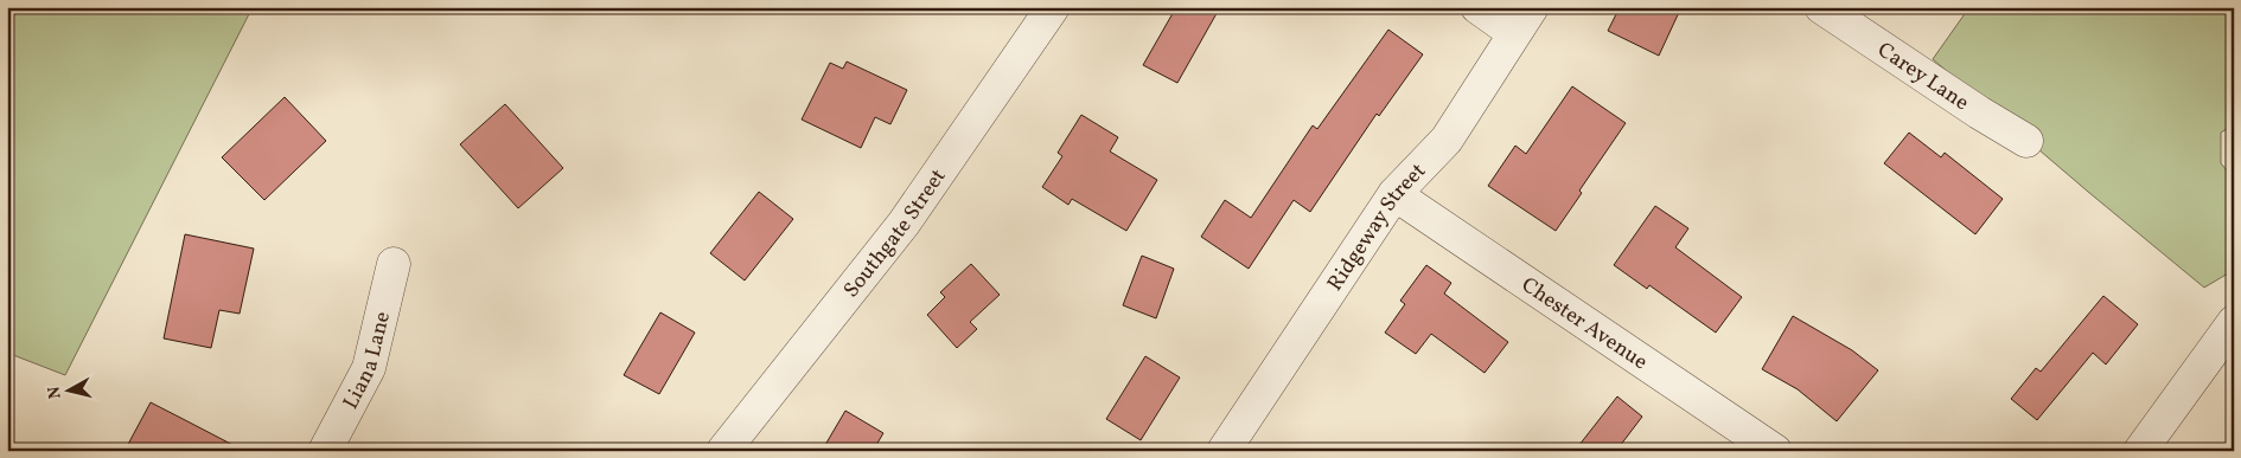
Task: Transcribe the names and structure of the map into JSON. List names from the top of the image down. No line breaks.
{"streets":{"street":["Carey Lane","Ridgeway Street","Southgate Street","Chester Avenue","Liana Lane"]},"crossings":[["Ridgeway Street","Chester Avenue"]],"north":"left"}
